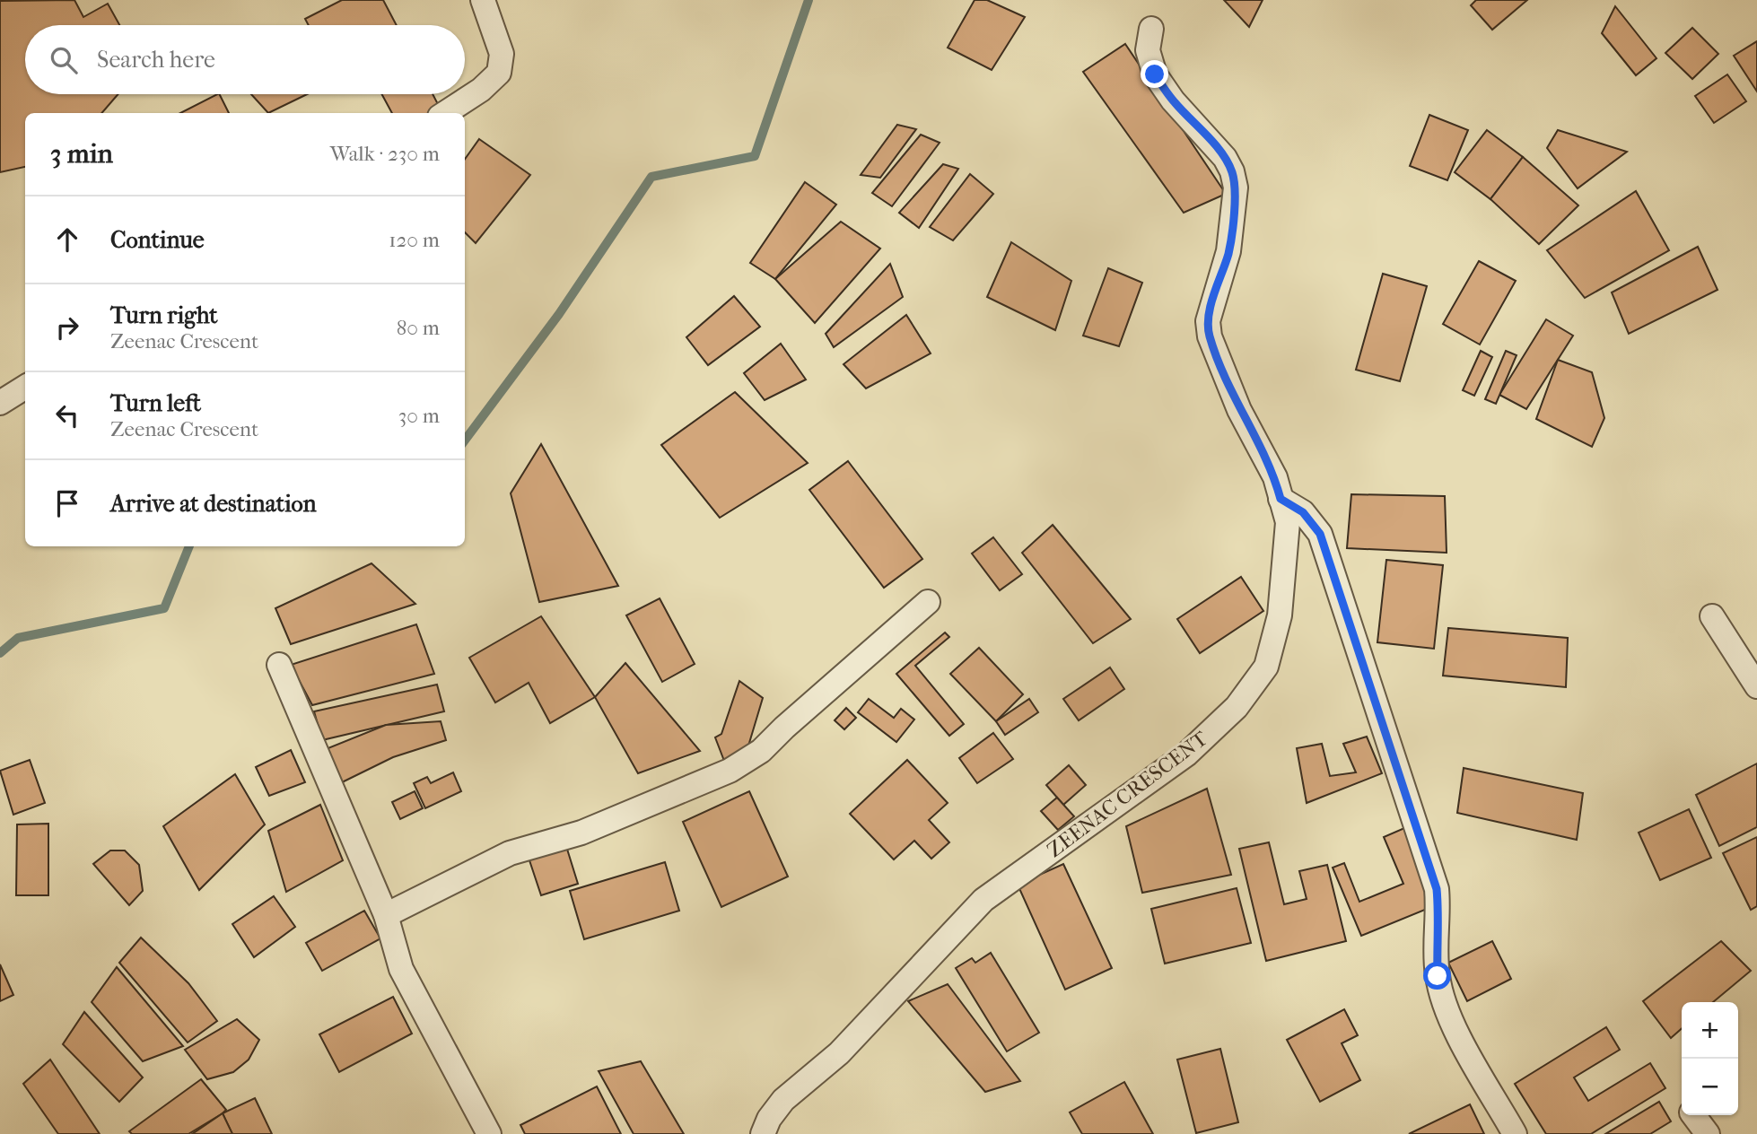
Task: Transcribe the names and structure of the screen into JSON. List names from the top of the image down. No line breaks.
{"streets":{"street":["ZEENAC CRESCENT"]},"page":{"search":"Search here","heading":["3 min","Walk · 230 m"],"list":[["Continue","120 m"],["Turn right","Zeenac Crescent","80 m"],["Turn left","Zeenac Crescent","30 m"],"Arrive at destination"],"map_buttons":["+","−"]}}
